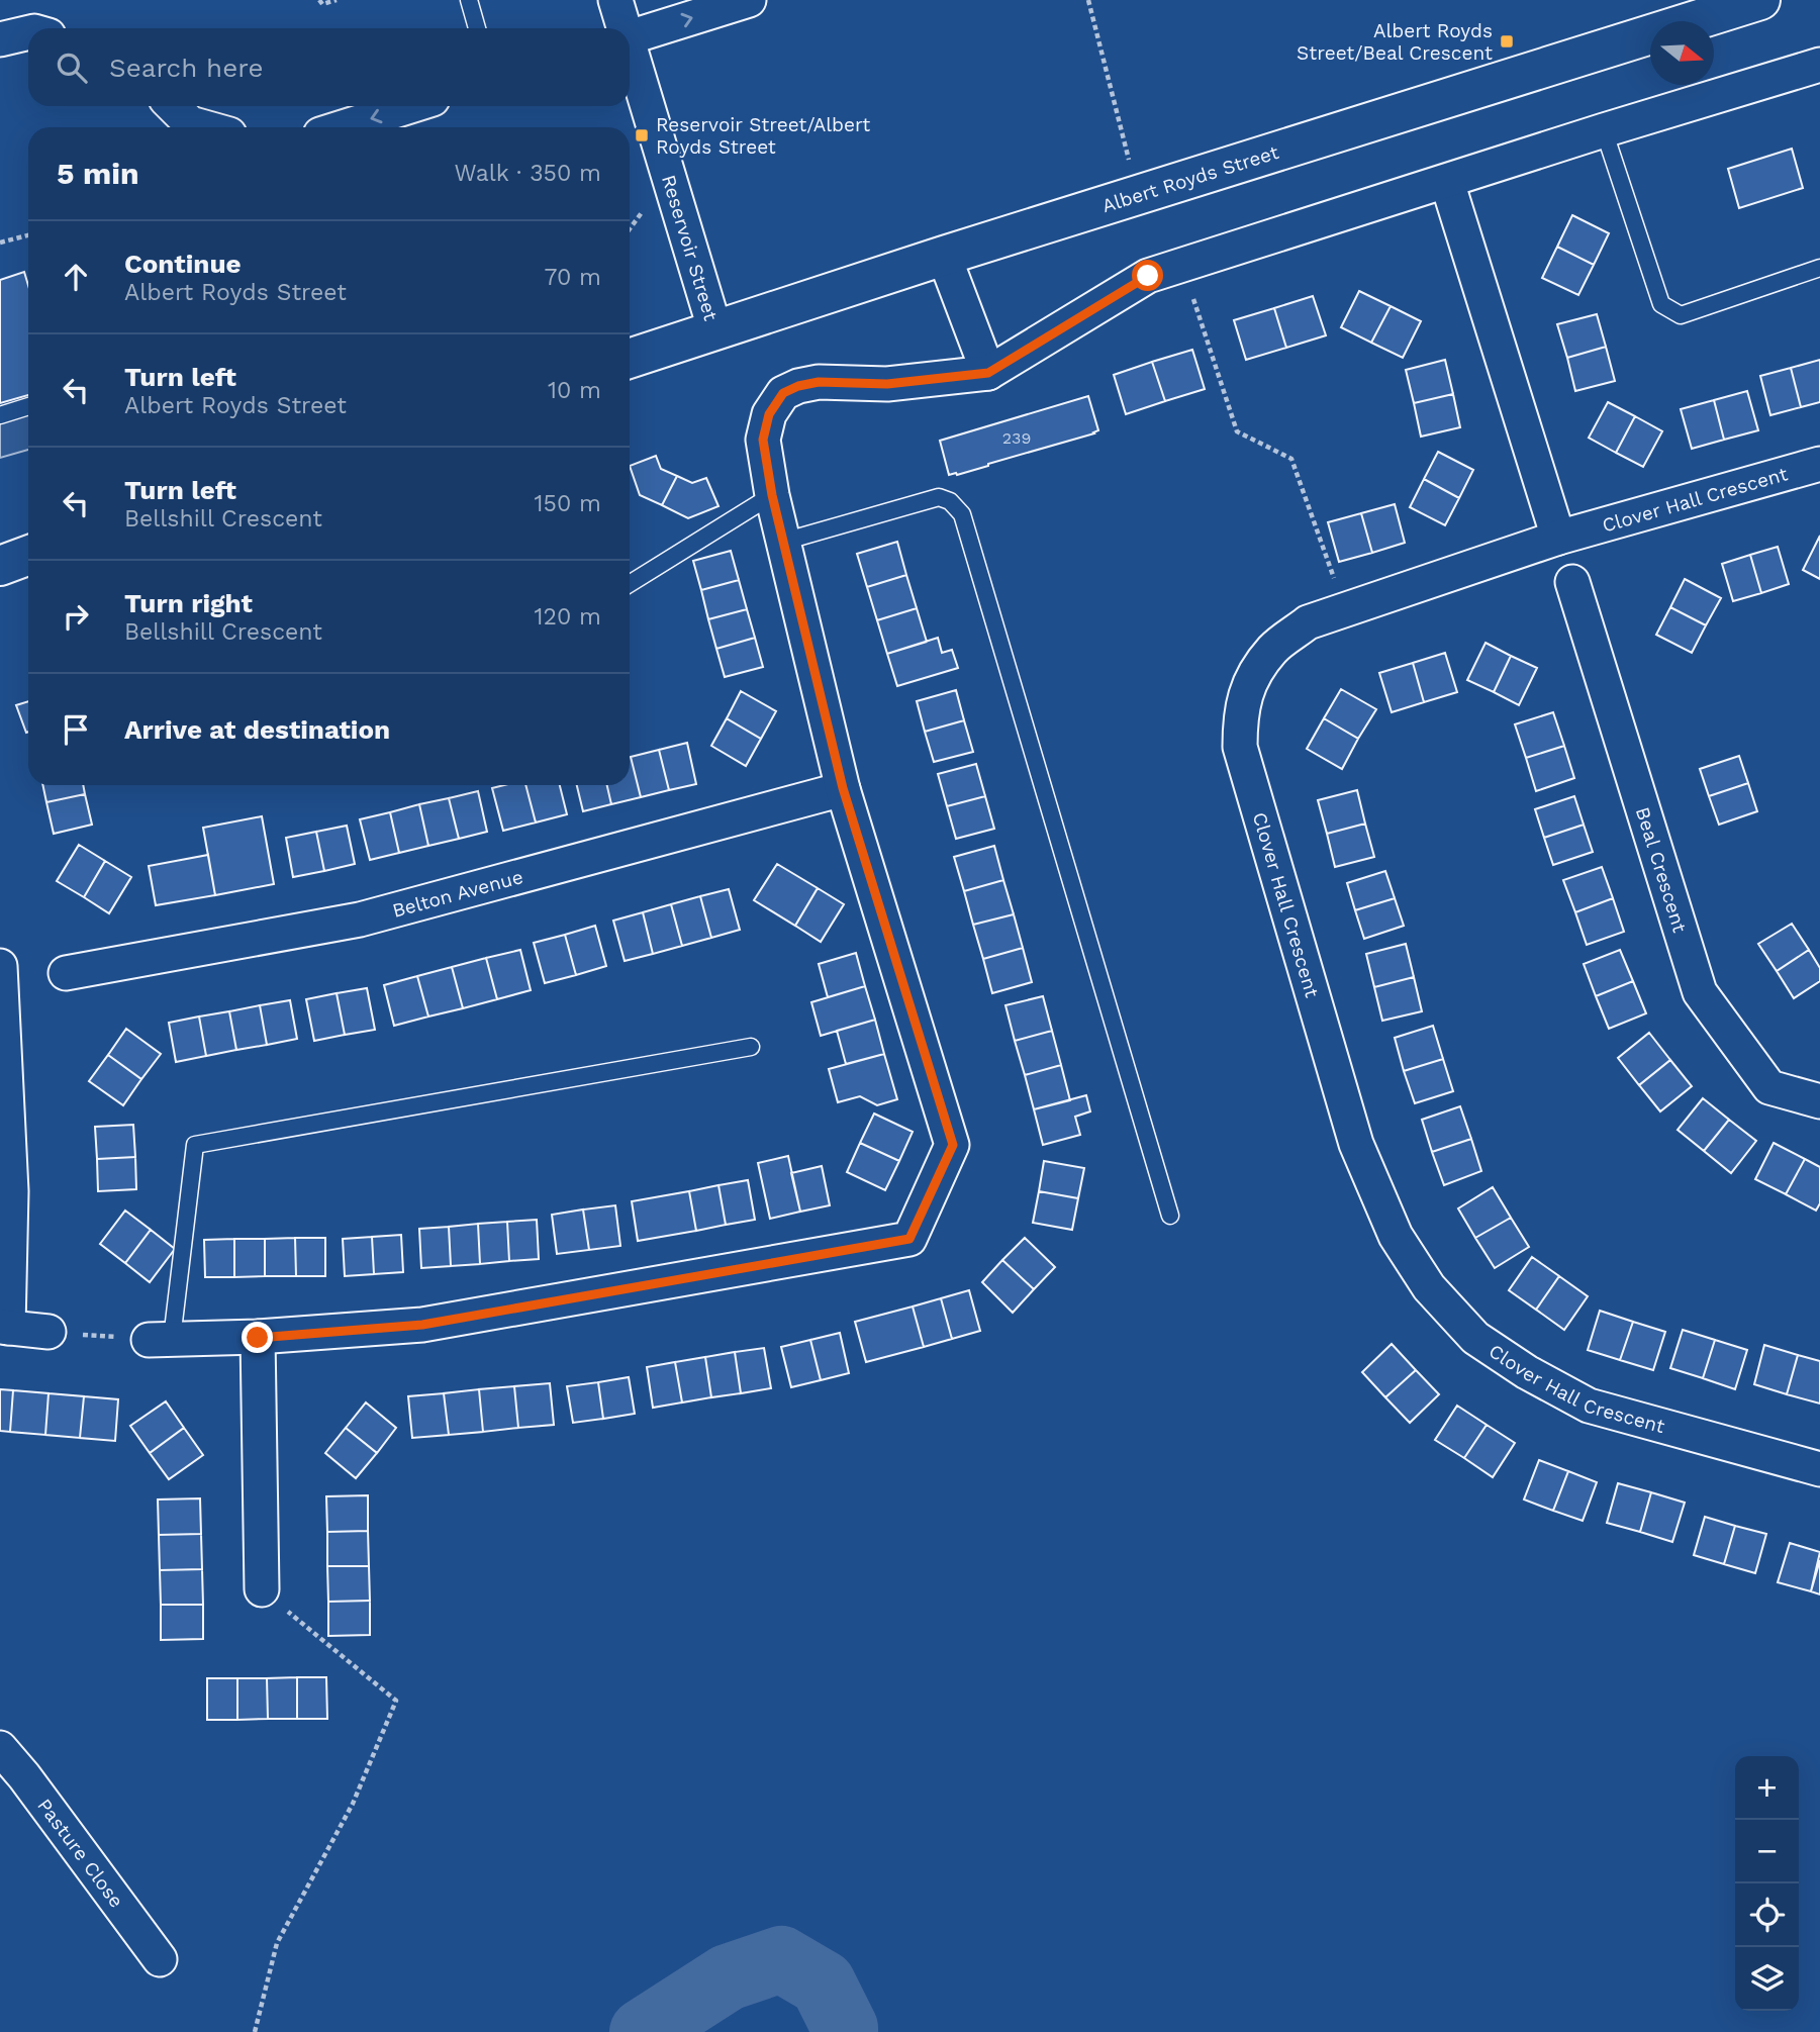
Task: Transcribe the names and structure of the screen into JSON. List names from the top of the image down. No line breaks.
{"streets":{"main road":["Albert Royds Street"],"street":["Reservoir Street","Clover Hall Crescent","Beal Crescent","Belton Avenue","Pasture Close"]},"crossings":[["Albert Royds Street","Reservoir Street"]],"places":{"transit":["Albert Royds Street/Beal Crescent","Reservoir Street/Albert Royds Street"]},"house_numbers":["239"],"north":"right","page":{"search":"Search here","heading":["5 min","Walk · 350 m"],"list":[["Continue","Albert Royds Street","70 m"],["Turn left","Albert Royds Street","10 m"],["Turn left","Bellshill Crescent","150 m"],["Turn right","Bellshill Crescent","120 m"],"Arrive at destination"],"map_buttons":["+","−"]}}
